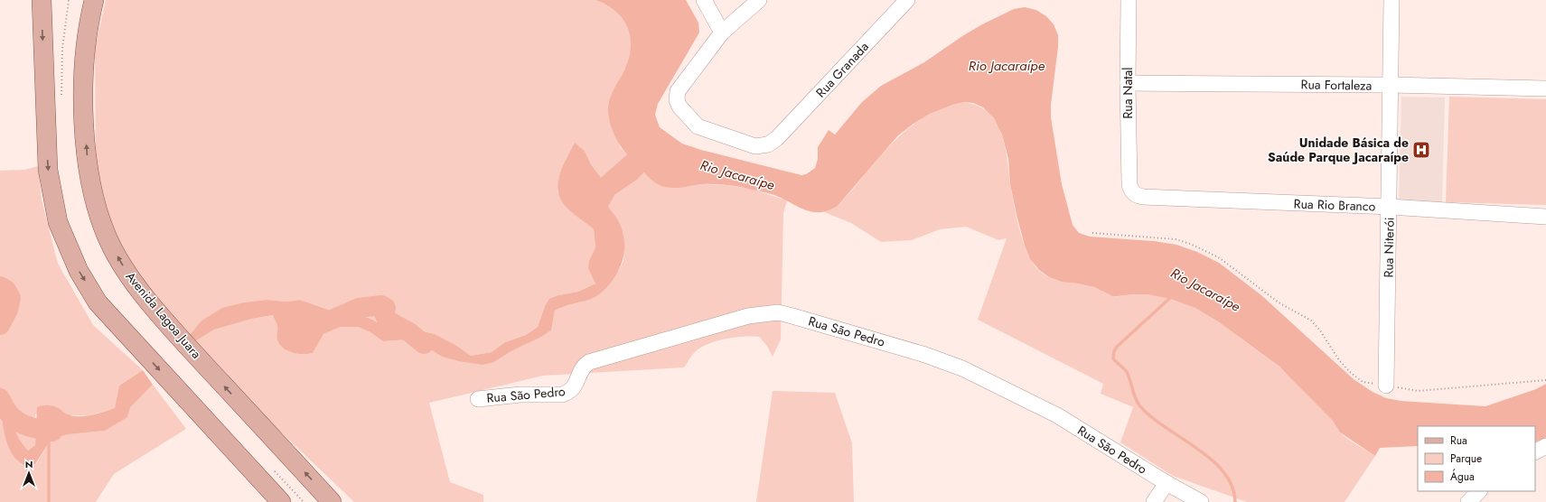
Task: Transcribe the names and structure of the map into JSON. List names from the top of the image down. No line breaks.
{"streets":{"main road":["Avenida Lagoa Juara"],"street":["Rua Granada","Rua Fortaleza","Rua Natal","Rua Rio Branco","Rua Niterói","Rua São Pedro"]},"crossings":[["Rua Fortaleza","Rua Natal"],["Rua Fortaleza","Rua Niterói"],["Rua Natal","Rua Rio Branco"],["Rua Rio Branco","Rua Niterói"]],"water":["Rio Jacaraípe"],"places":{"hospital":["Unidade Básica de Saúde Parque Jacaraípe"]},"legend":["Rua","Parque","Água"],"north":"top"}
